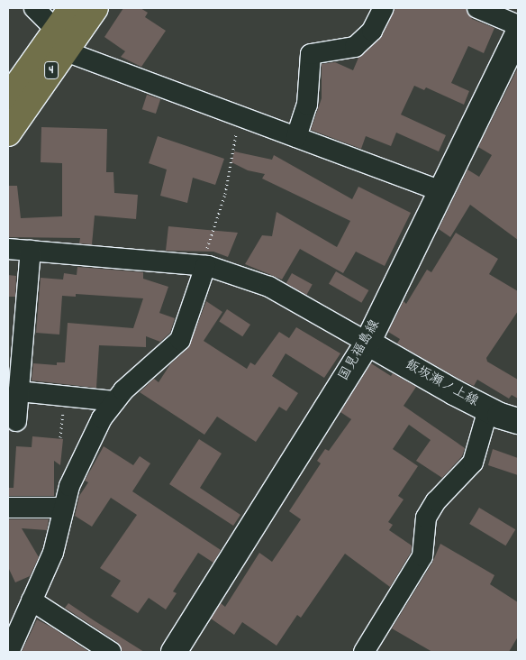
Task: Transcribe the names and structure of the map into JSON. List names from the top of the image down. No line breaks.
{"streets":{"highway":["4"],"main road":["国見福島線","飯坂瀬ノ上線"]},"crossings":[["国見福島線","飯坂瀬ノ上線"]]}
